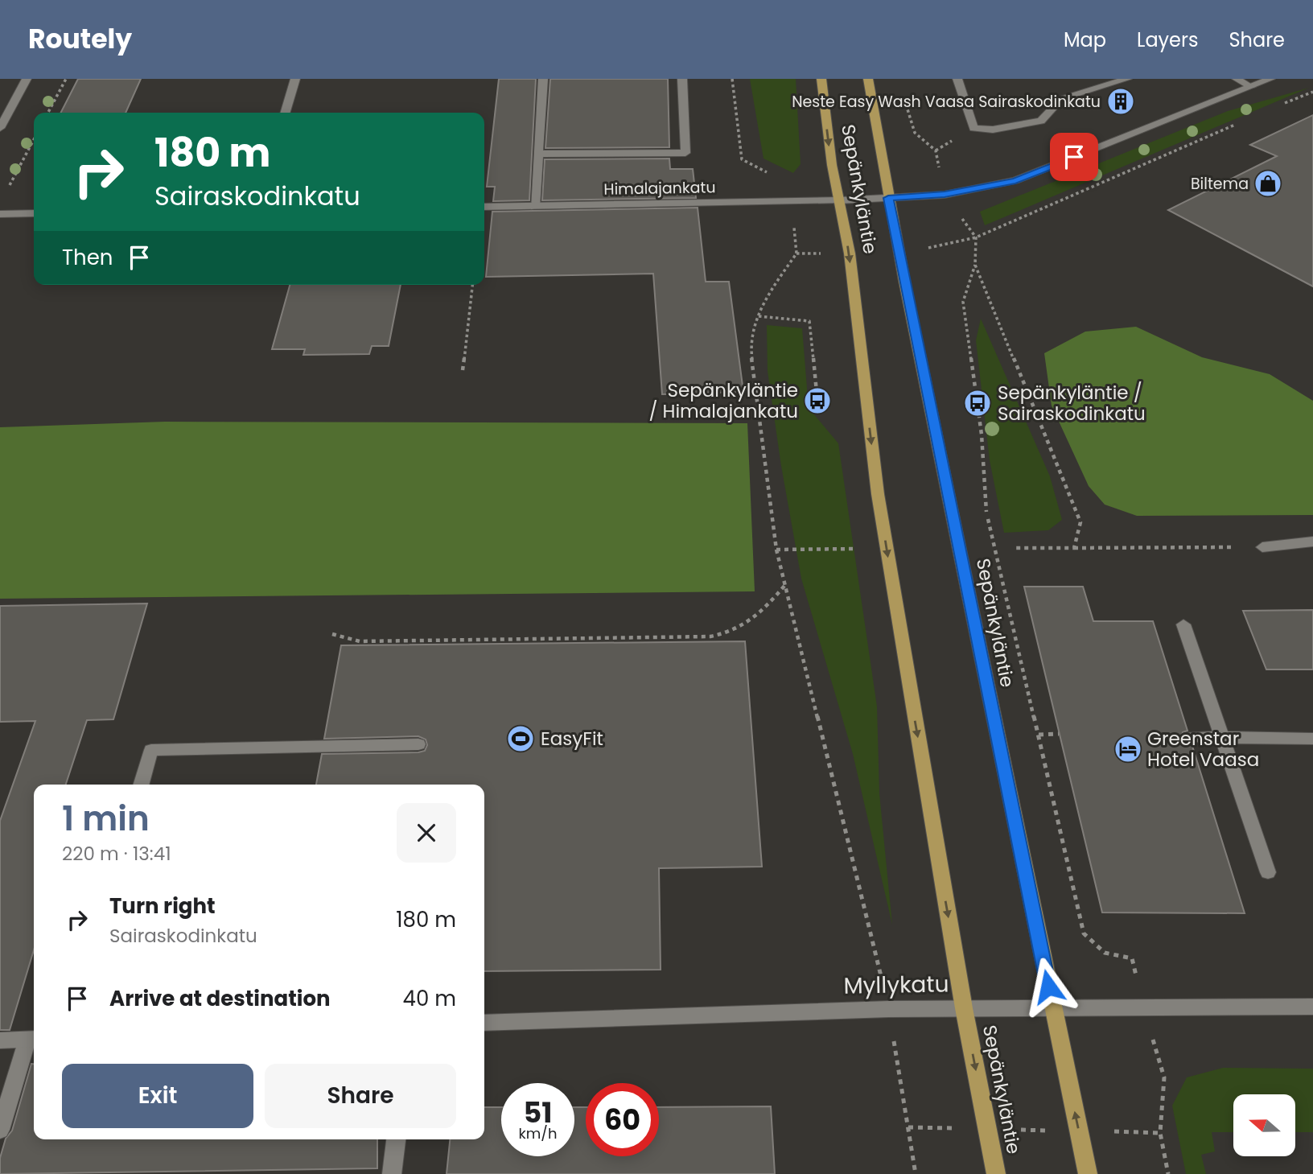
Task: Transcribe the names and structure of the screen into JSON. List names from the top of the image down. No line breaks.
{"streets":{"main road":["Sepänkyläntie"],"street":["Himalajankatu","Myllykatu"]},"crossings":[["Himalajankatu","Sepänkyläntie"],["Sepänkyläntie","Myllykatu"]],"places":{"building":["Neste Easy Wash Vaasa Sairaskodinkatu"],"shop":["Biltema"],"bus stop":["Sepänkyläntie / Himalajankatu","Sepänkyläntie / Sairaskodinkatu"],"sports":["EasyFit"],"hotel":["Greenstar Hotel Vaasa"]},"north":"left","page":{"header":"Routely","nav":["Map","Layers","Share"],"turn":["180 m","Sairaskodinkatu"],"then":"Then","heading":["1 min","220 m · 13:41"],"list":[{"name":"Turn right","note":"Sairaskodinkatu","value":"180 m"},{"name":"Arrive at destination","value":"40 m"}],"buttons":["Exit","Share"],"speed":"51 km/h","limit":"60"}}
